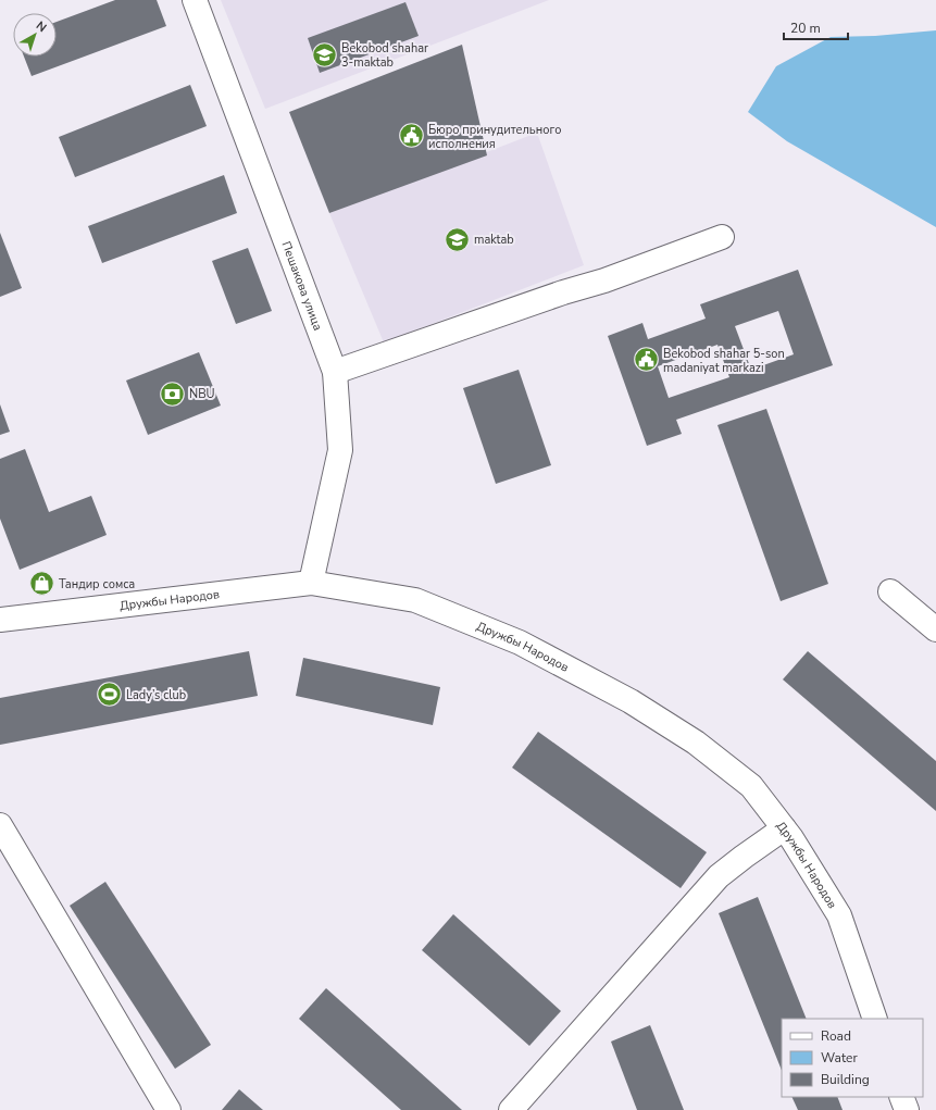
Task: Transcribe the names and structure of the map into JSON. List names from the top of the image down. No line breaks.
{"streets":{"street":["Пешакова улица","Дружбы Народов"]},"crossings":[["Пешакова улица","Дружбы Народов"]],"places":{"school or university":["Bekobod shahar 3-maktab","maktab"],"public building":["Бюро принудительного исполнения","Bekobod shahar 5-son madaniyat markazi"],"bank":["NBU"],"shop":["Тандир сомса"],"sports":["Lady’s club"]},"legend":["Road","Water","Building"],"scale_bar":"20 m","north":"top right"}
